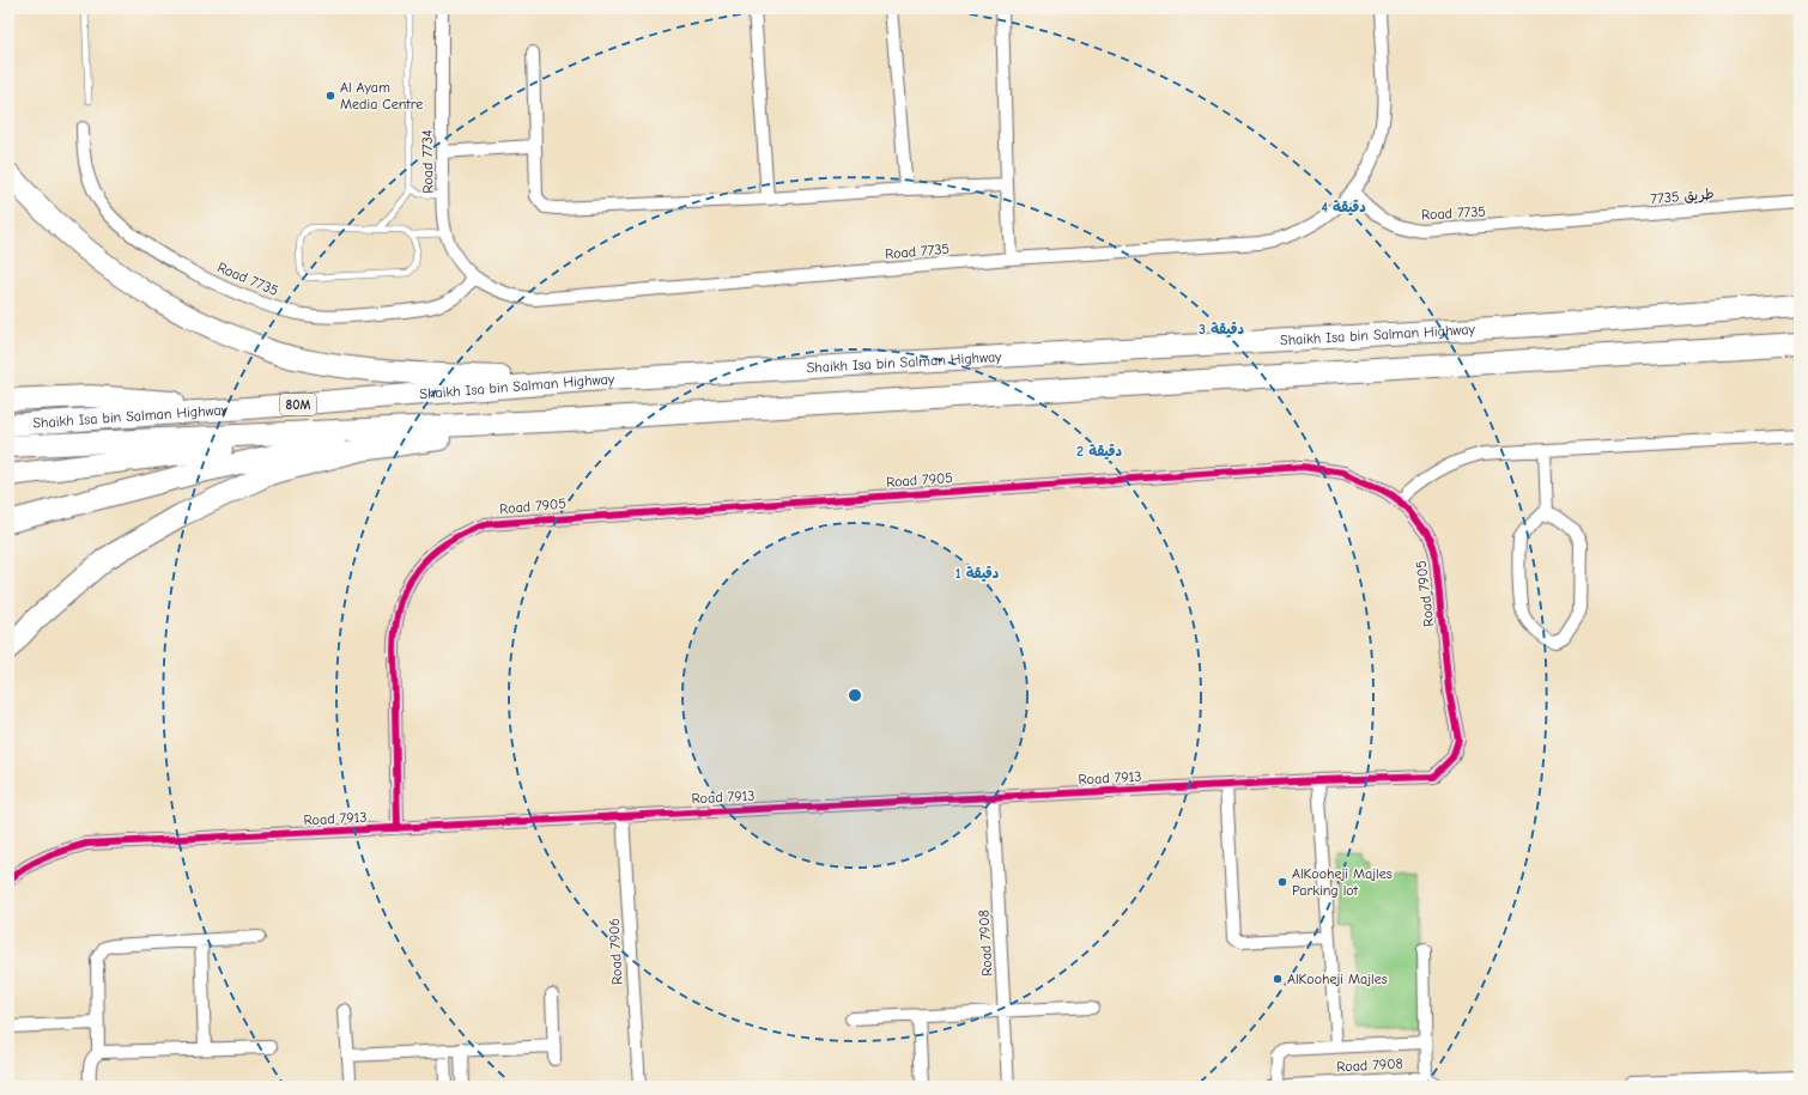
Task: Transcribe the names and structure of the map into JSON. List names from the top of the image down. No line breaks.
{"streets":{"highway":["Shaikh Isa bin Salman Highway","80M"],"street":["Road 7734","Road 7735","Road 7905","Road 7913","Road 7908","Road 7906"]},"crossings":[["Road 7734","Road 7735"],["Road 7905","Road 7913"],["Road 7913","Road 7908"],["Road 7913","Road 7906"]],"places":["Al Ayam Media Centre","AlKooheji Majles Parking lot","AlKooheji Majles"],"rings":["4 دقيقة","3 دقيقة","2 دقيقة","1 دقيقة"]}
